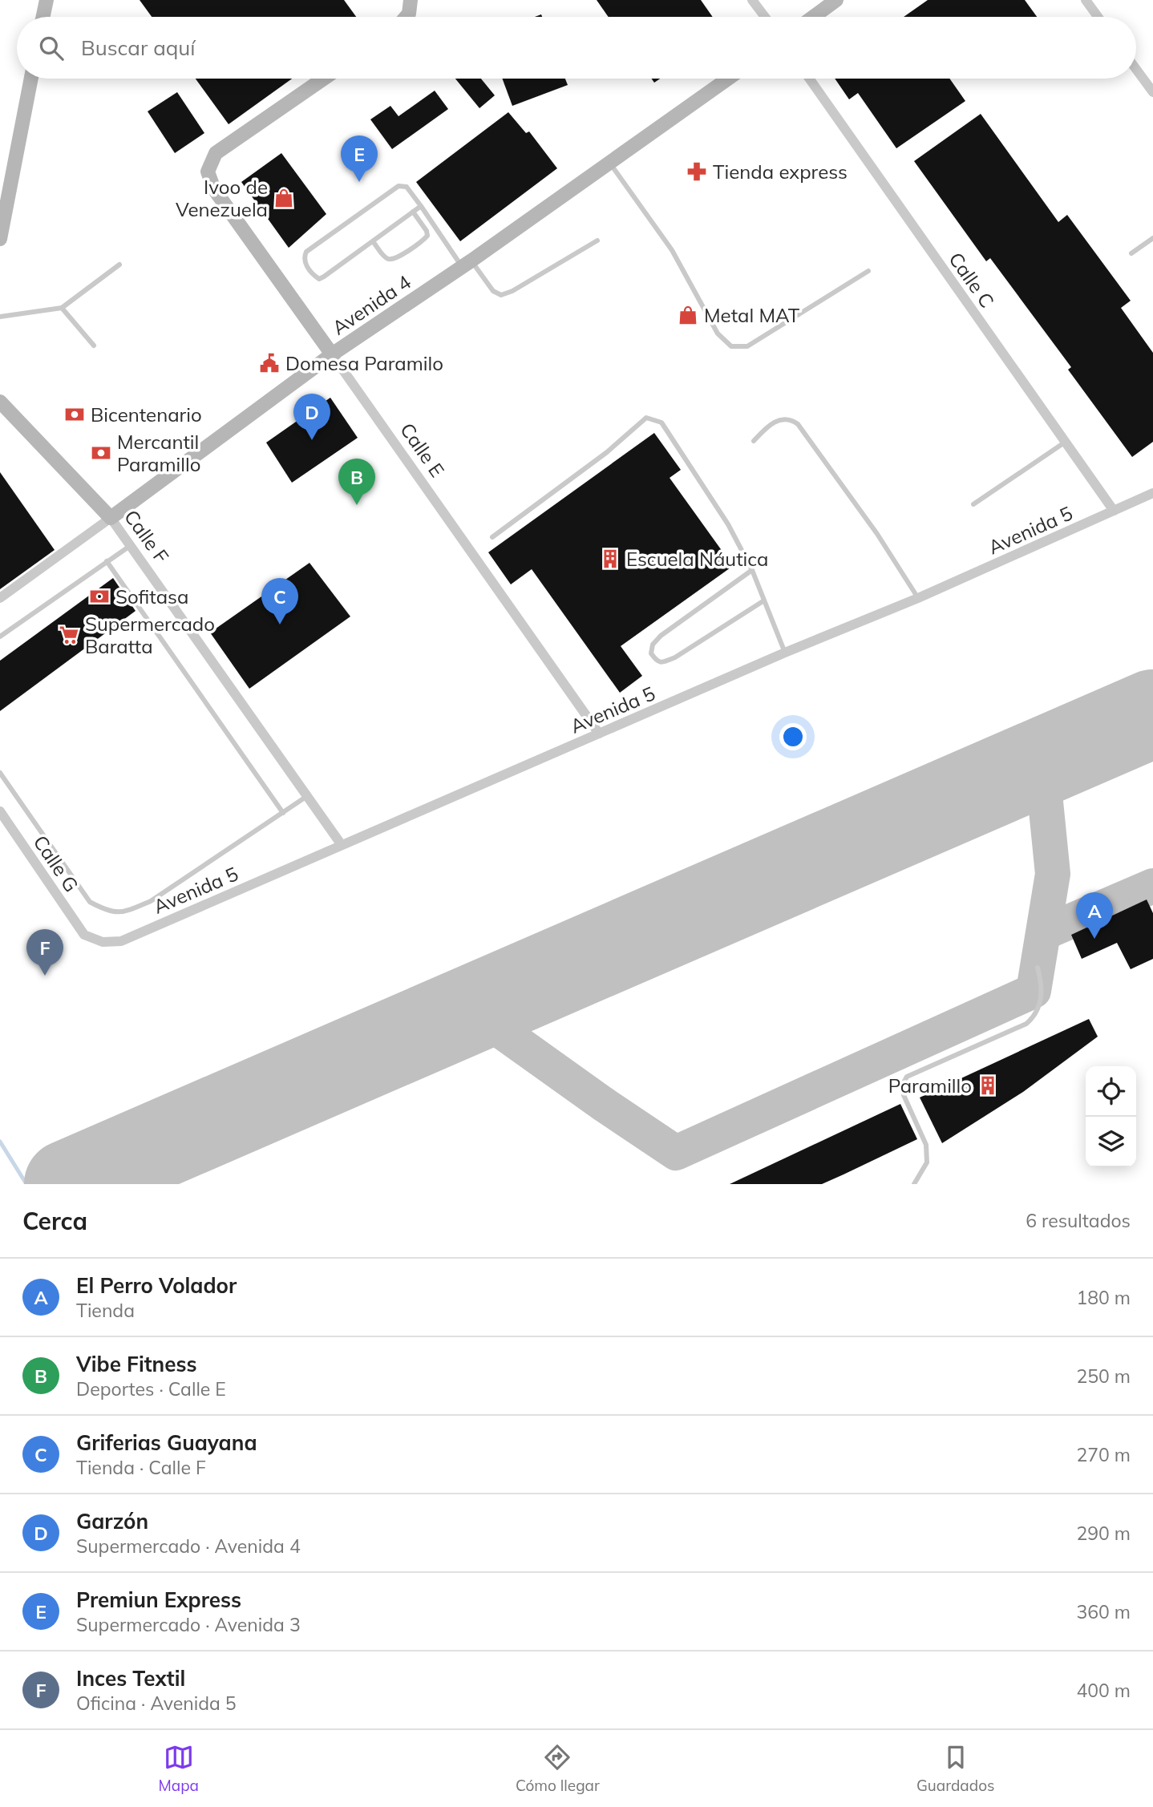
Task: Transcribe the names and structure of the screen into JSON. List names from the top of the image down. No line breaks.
{"streets":{"main road":["Avenida 4","Calle E","Calle F"],"street":["Calle C","Avenida 5","Calle G"]},"crossings":[["Calle C","Avenida 5"],["Avenida 4","Calle E"],["Avenida 4","Calle F"],["Calle E","Avenida 5"],["Avenida 5","Calle F"],["Avenida 5","Calle G"]],"places":{"pharmacy":["Tienda express"],"shop":["Ivoo de Venezuela","Metal MAT"],"public building":["Domesa Paramilo"],"bank":["Bicentenario","Mercantil Paramillo","Sofitasa"],"building":["Escuela Náutica","Paramillo"],"supermarket":["Supermercado Baratta"]},"page":{"search":"Buscar aquí","pins":["E","D","B","C","A","F"],"heading":["Cerca","6 resultados"],"list":[{"mark":"A","name":"El Perro Volador","note":"Tienda","value":"180 m"},{"mark":"B","name":"Vibe Fitness","note":"Deportes · Calle E","value":"250 m"},{"mark":"C","name":"Griferias Guayana","note":"Tienda · Calle F","value":"270 m"},{"mark":"D","name":"Garzón","note":"Supermercado · Avenida 4","value":"290 m"},{"mark":"E","name":"Premiun Express","note":"Supermercado · Avenida 3","value":"360 m"},{"mark":"F","name":"Inces Textil","note":"Oficina · Avenida 5","value":"400 m"}],"nav":["Mapa","Cómo llegar","Guardados"]}}
